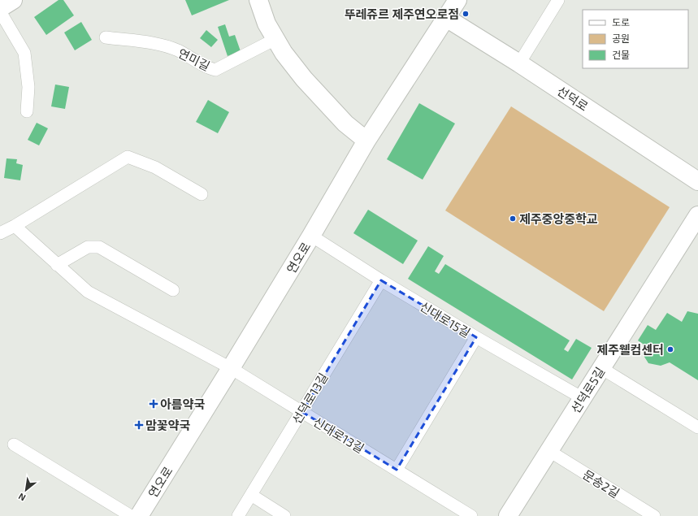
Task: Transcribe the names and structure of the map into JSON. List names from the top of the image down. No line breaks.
{"streets":{"street":["연미길","선덕로","연오로","신대로15길","선덕로5길","선덕로13길","신대로13길","문송2길"]},"crossings":[["선덕로","연오로"],["연오로","신대로15길"],["연오로","신대로13길"],["신대로15길","선덕로5길"],["신대로15길","선덕로13길"],["선덕로5길","문송2길"],["선덕로13길","신대로13길"]],"places":{"other":["뚜레쥬르 제주연오로점","제주중앙중학교","제주웰컴센터"],"health":["아름약국","맘꽃약국"]},"legend":["도로","공원","건물"],"north":"bottom left"}
